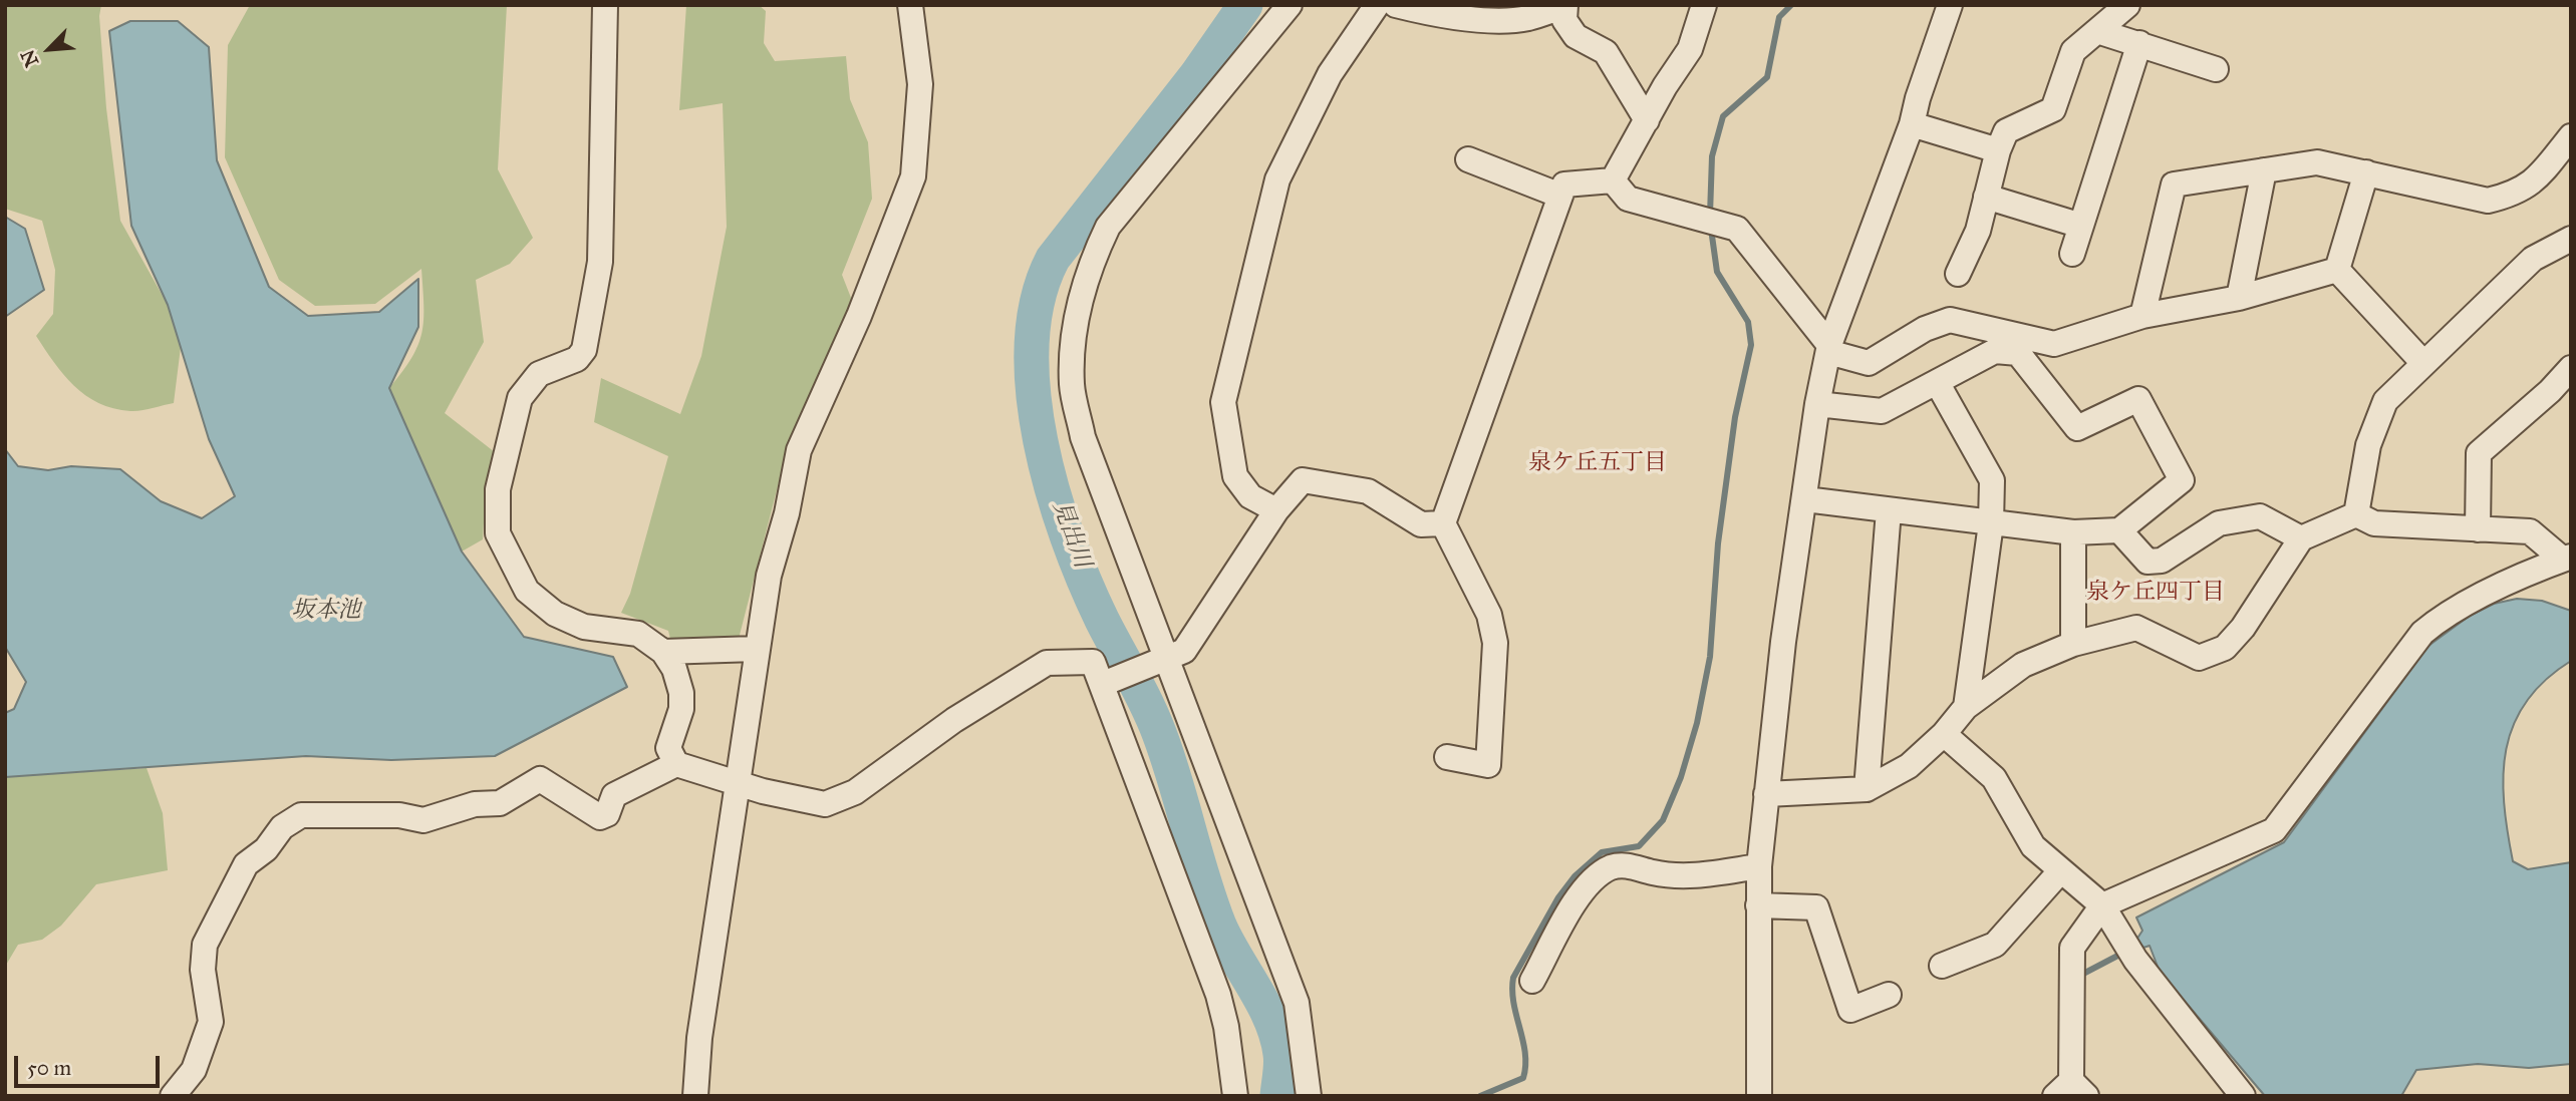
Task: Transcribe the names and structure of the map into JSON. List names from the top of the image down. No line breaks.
{"districts":["泉ケ丘五丁目","泉ケ丘四丁目"],"water":["見出川","坂本池"],"scale_bar":"50 m","north":"bottom left"}
